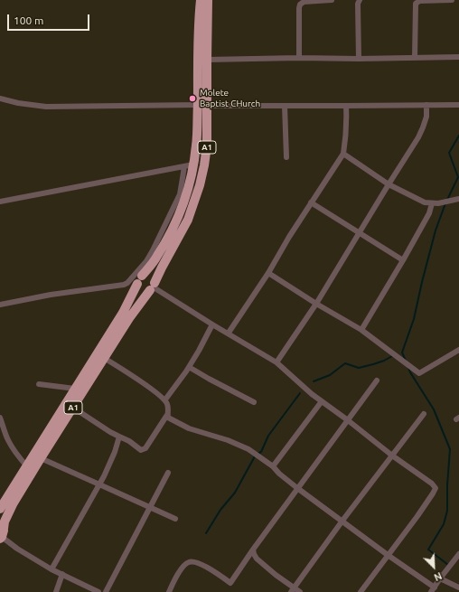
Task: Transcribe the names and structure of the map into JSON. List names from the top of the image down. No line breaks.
{"streets":{"highway":["A1"]},"places":["Molete Baptist CHurch"],"scale_bar":"100 m","north":"bottom right"}
